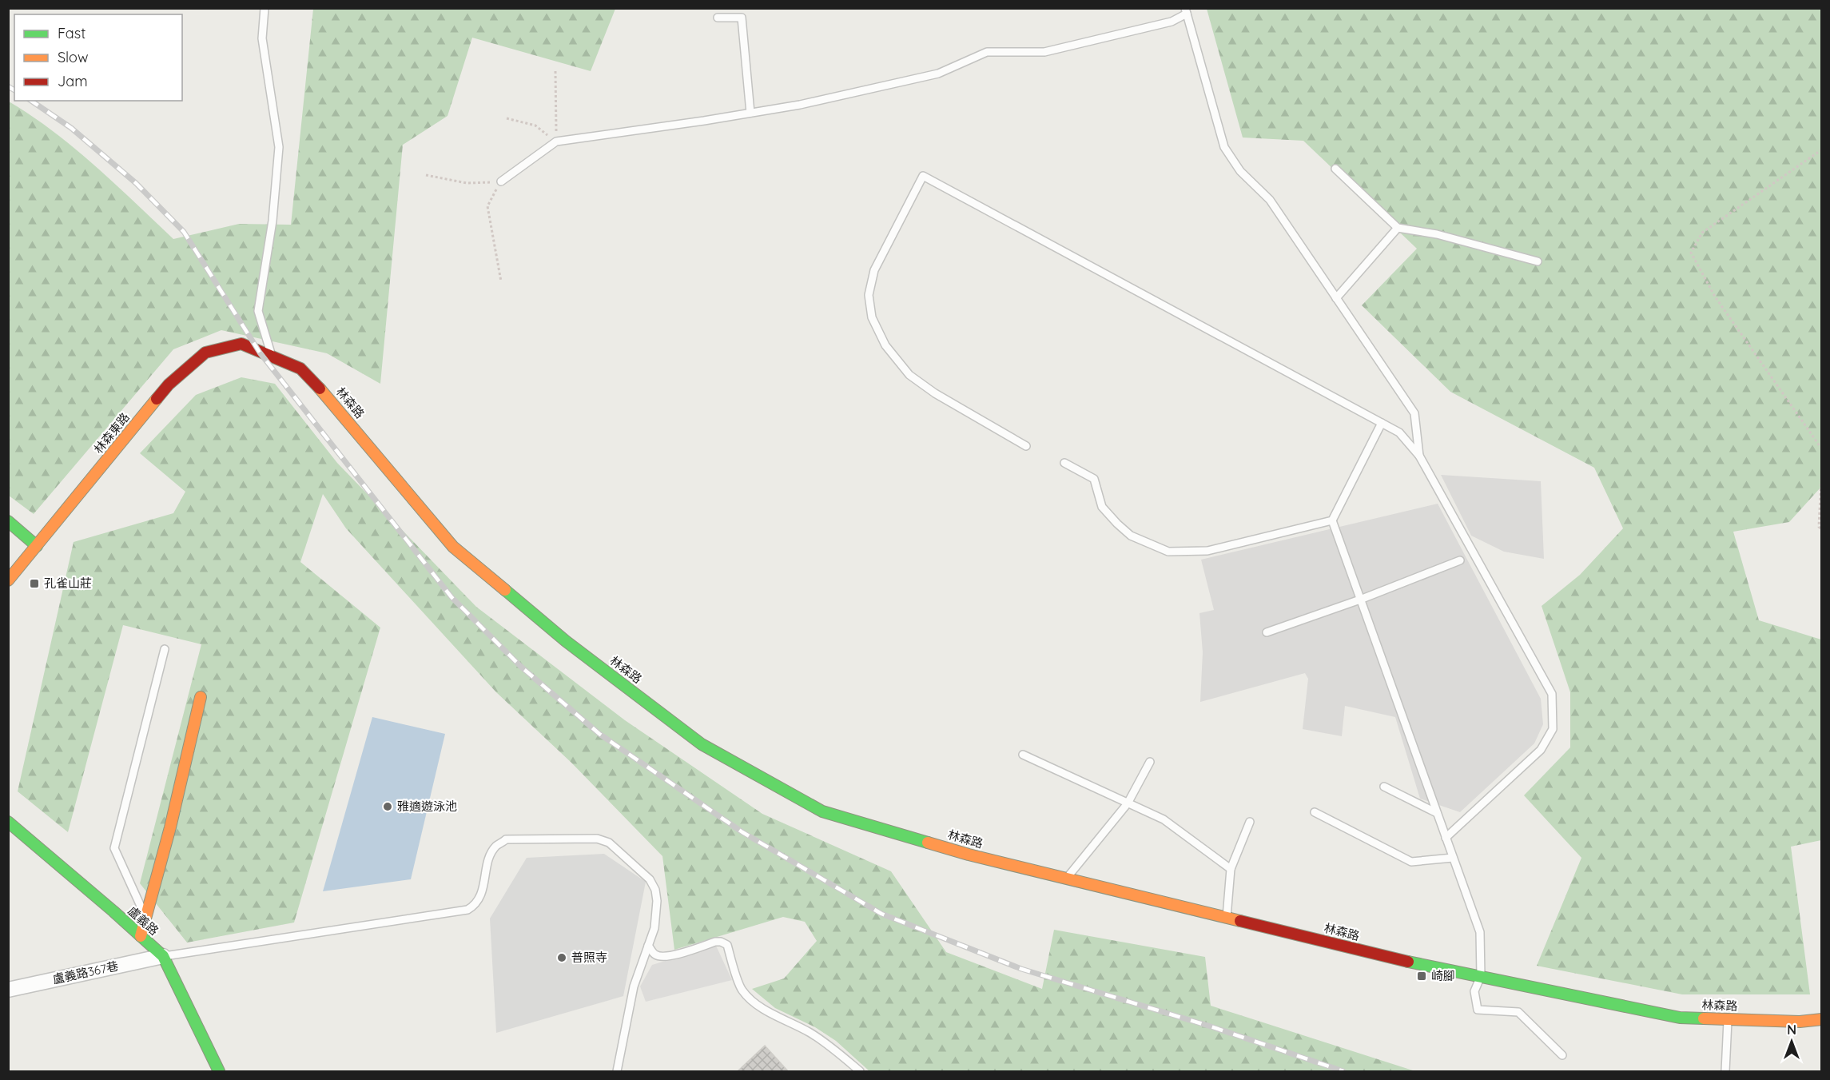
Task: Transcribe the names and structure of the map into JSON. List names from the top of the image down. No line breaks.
{"streets":{"main road":["林森路","林森東路","盧義路"],"street":["盧義路367巷"]},"crossings":[["林森路","林森東路"],["盧義路","盧義路367巷"]],"places":{"transit":["孔雀山莊","崎腳"],"other":["雅適遊泳池","普照寺"]},"legend":["Fast","Slow","Jam"],"north":"top"}
